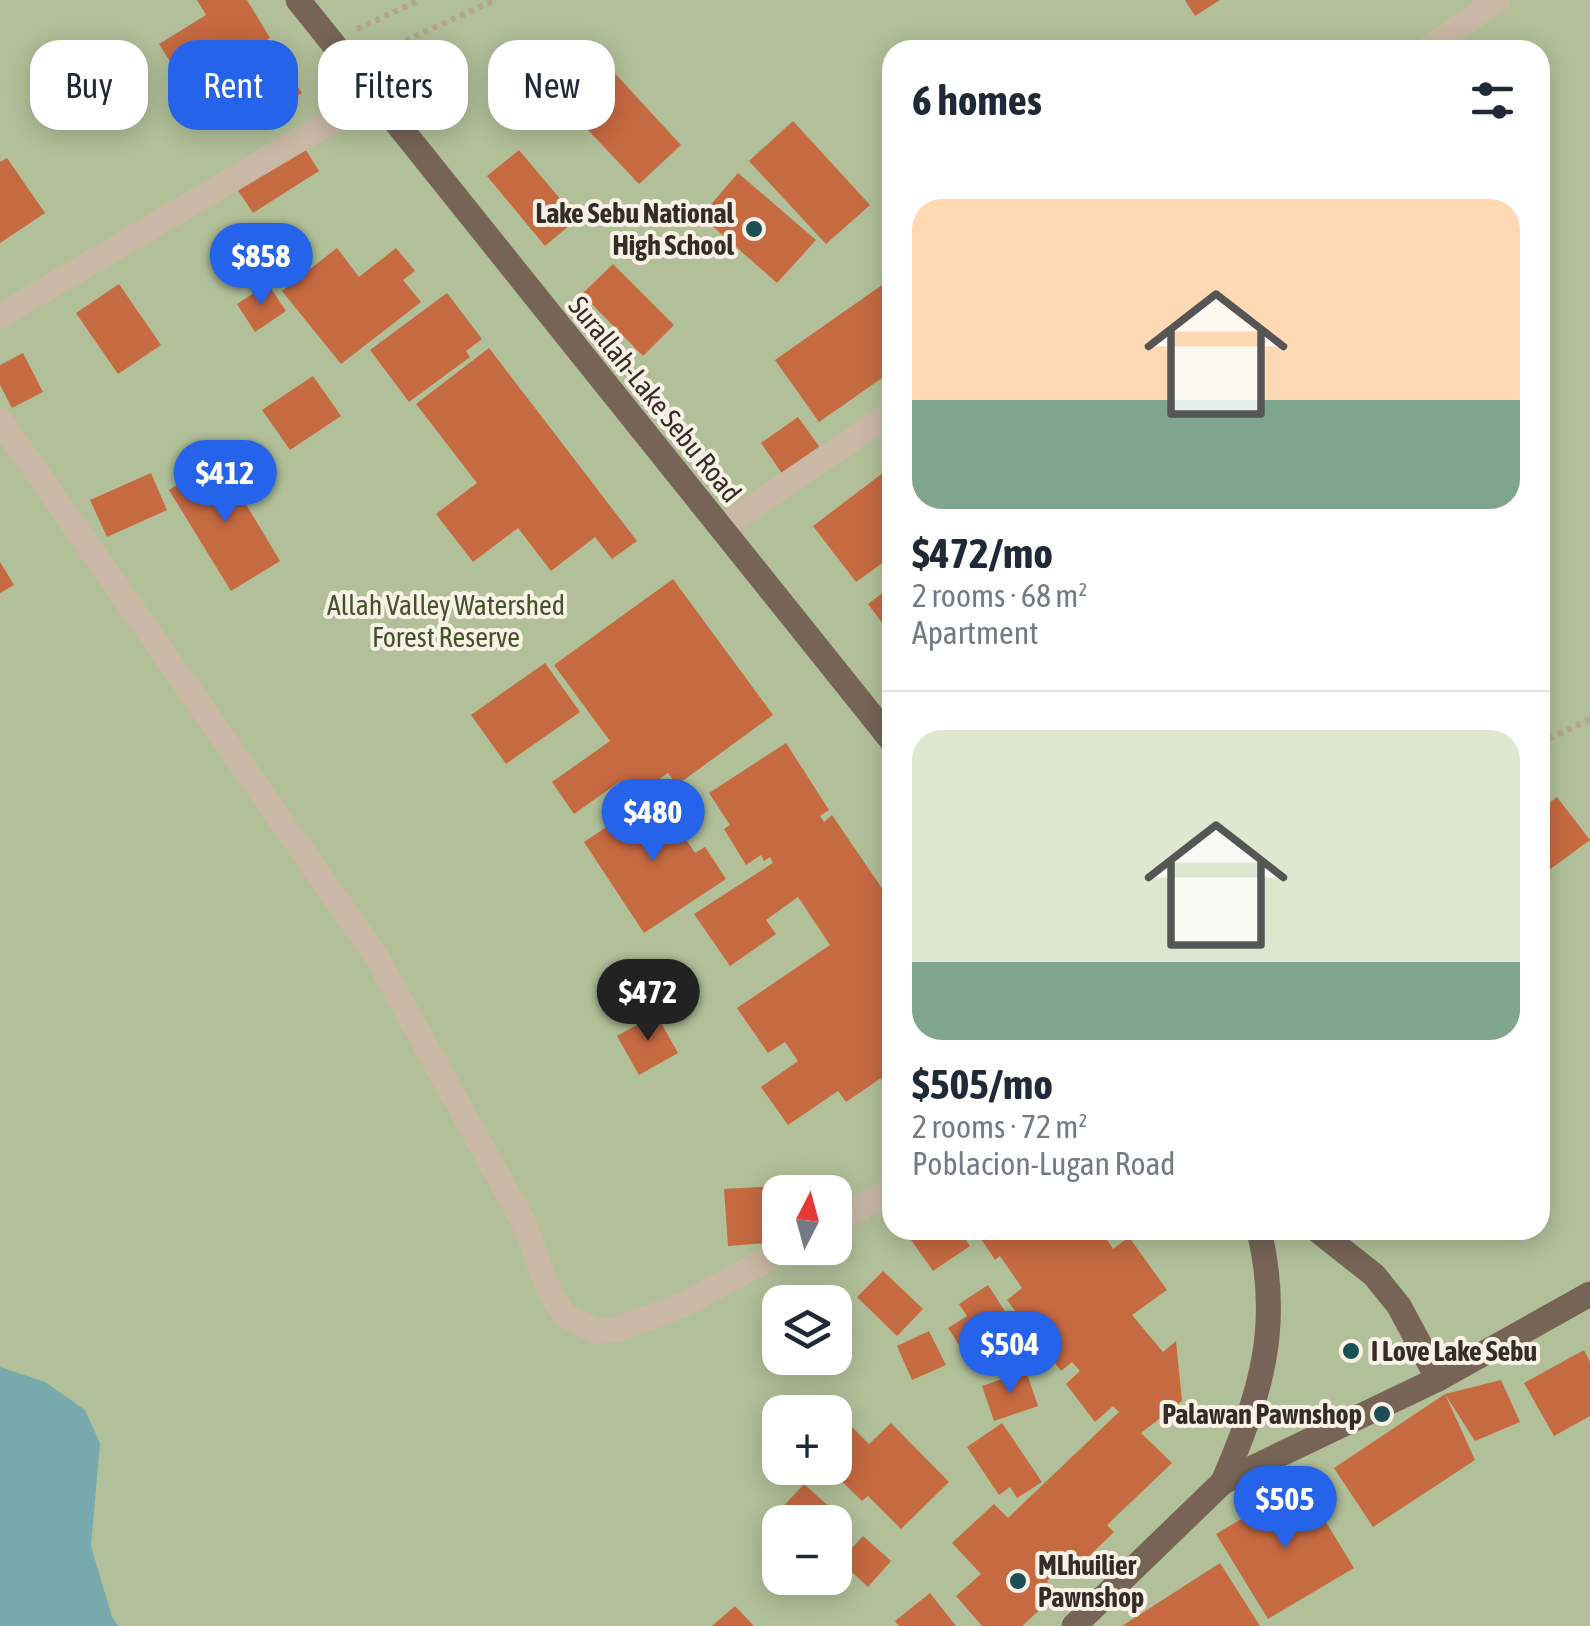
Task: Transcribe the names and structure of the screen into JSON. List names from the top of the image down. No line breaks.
{"streets":{"main road":["Surallah-Lake Sebu Road"]},"parks":["Allah Valley Watershed Forest Reserve"],"places":["Lake Sebu National High School","I Love Lake Sebu","Palawan Pawnshop","MLhuilier Pawnshop"],"north":"top","page":{"chip":["Buy","Rent","Filters","New"],"heading":"6 homes","list":[{"name":"$472/mo","note":"2 rooms · 68 m² · Apartment"},{"name":"$505/mo","note":"2 rooms · 72 m² · Poblacion-Lugan Road"}],"price":["$858","$412","$480","$472","$504","$505"],"map_buttons":["+","−"]}}
